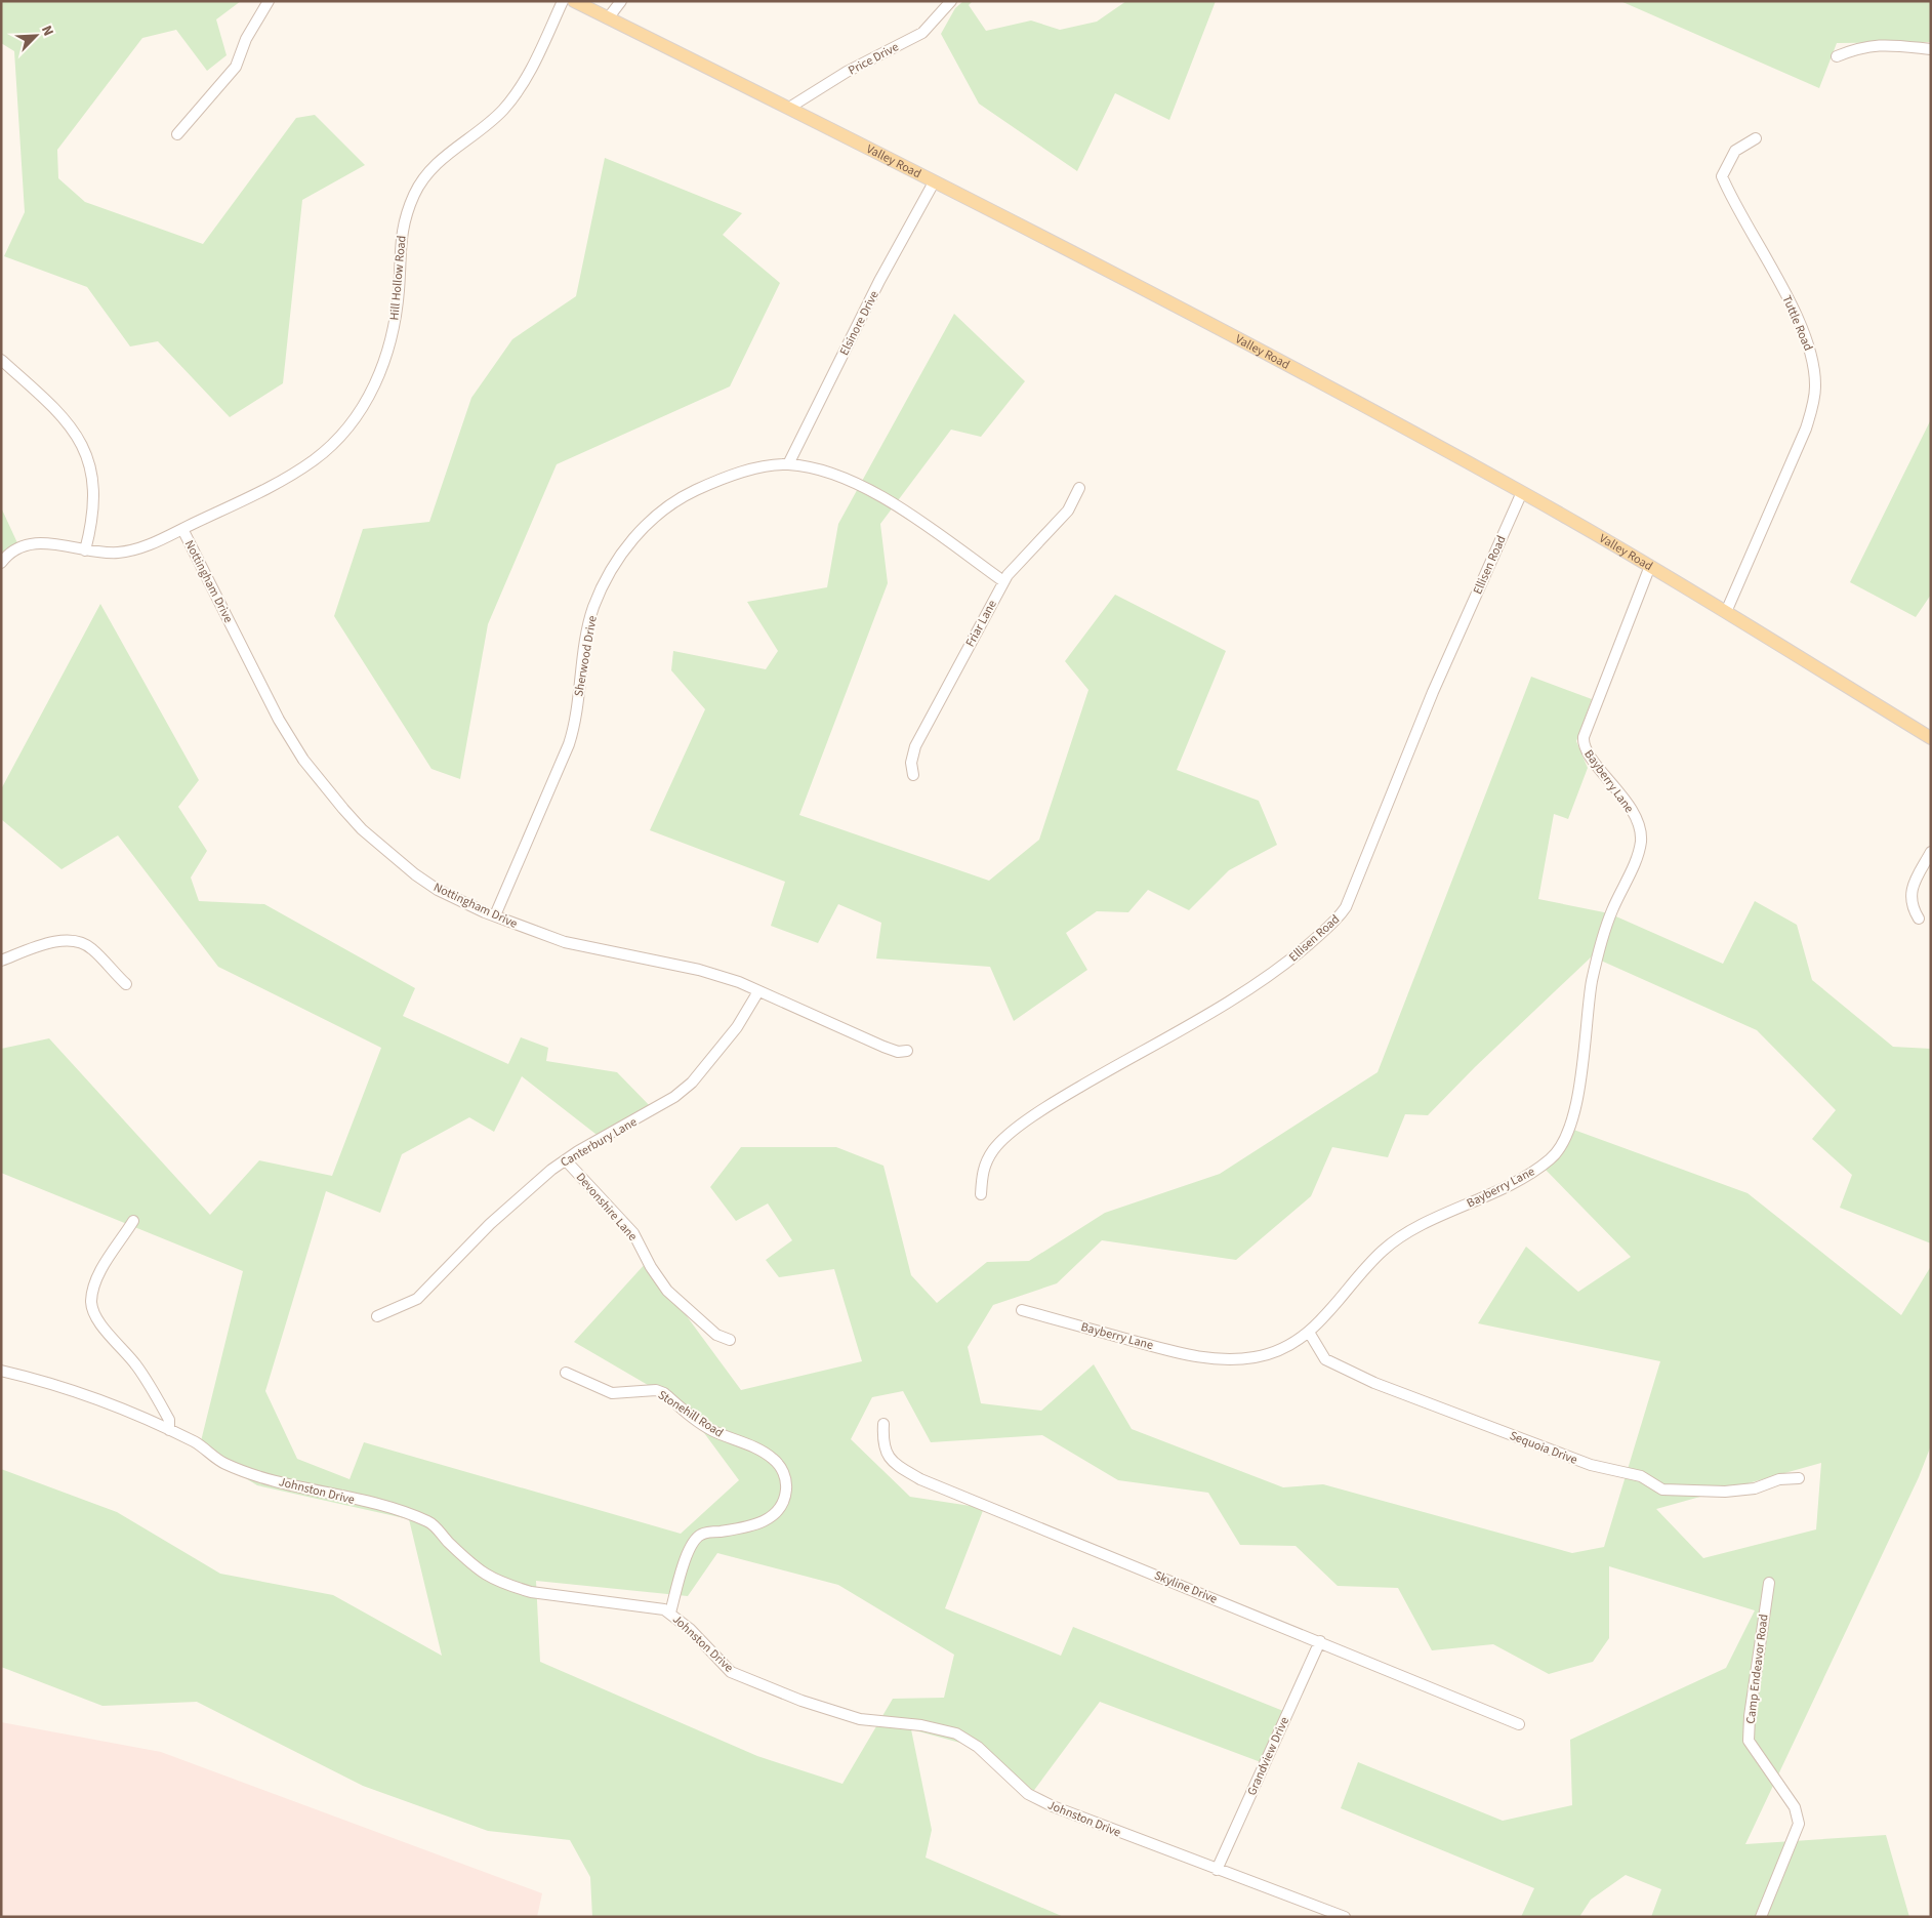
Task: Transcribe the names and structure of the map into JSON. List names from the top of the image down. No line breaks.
{"streets":{"main road":["Valley Road"],"street":["Price Drive","Hill Hollow Road","Elsinore Drive","Tuttle Road","Ellisen Road","Nottingham Drive","Friar Lane","Sherwood Drive","Bayberry Lane","Canterbury Lane","Devonshire Lane","Stonehill Road","Sequoia Drive","Johnston Drive","Skyline Drive","Camp Endeavor Road","Grandview Drive"]},"crossings":[["Price Drive","Valley Road"],["Valley Road","Elsinore Drive"],["Valley Road","Tuttle Road"],["Valley Road","Ellisen Road"],["Valley Road","Bayberry Lane"],["Hill Hollow Road","Nottingham Drive"],["Elsinore Drive","Sherwood Drive"],["Nottingham Drive","Sherwood Drive"],["Nottingham Drive","Canterbury Lane"],["Friar Lane","Sherwood Drive"],["Bayberry Lane","Sequoia Drive"],["Canterbury Lane","Devonshire Lane"],["Stonehill Road","Johnston Drive"],["Johnston Drive","Grandview Drive"],["Skyline Drive","Grandview Drive"]],"north":"top right"}
